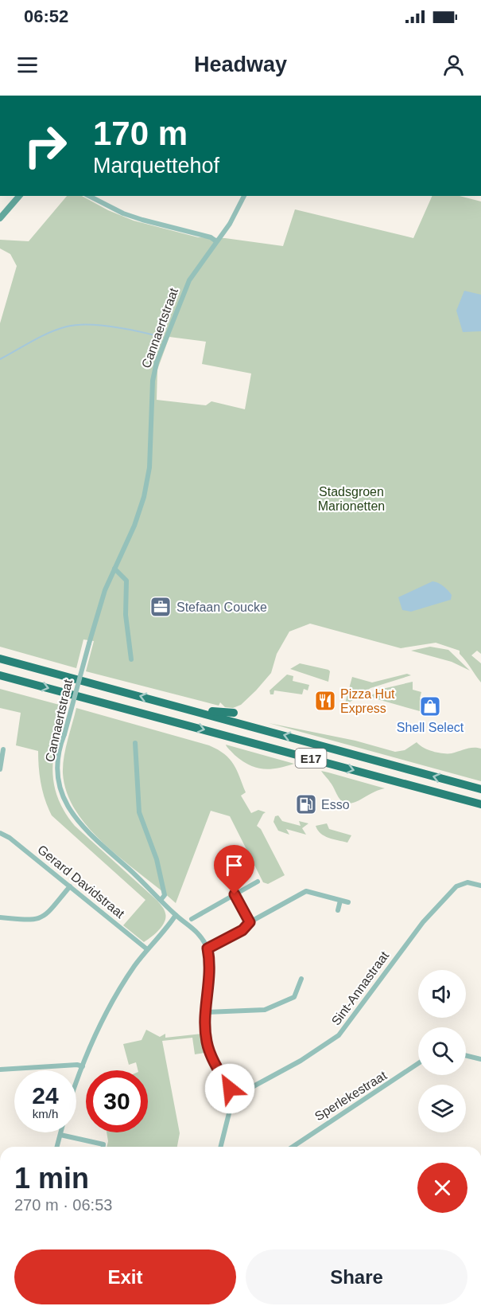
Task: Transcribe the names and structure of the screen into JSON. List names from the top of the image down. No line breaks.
{"streets":{"highway":["E17"],"street":["Cannaertstraat","Gerard Davidstraat","Sint-Annastraat","Sperlekestraat"]},"parks":["Stadsgroen Marionetten"],"places":{"office":["Stefaan Coucke"],"restaurant":["Pizza Hut Express"],"shop":["Shell Select"],"fuel station":["Esso"]},"page":{"status":"06:52","header":"Headway","turn":["170 m","Marquettehof"],"speed":"24 km/h","limit":"30","heading":["1 min","270 m · 06:53"],"buttons":["Exit","Share"]}}
